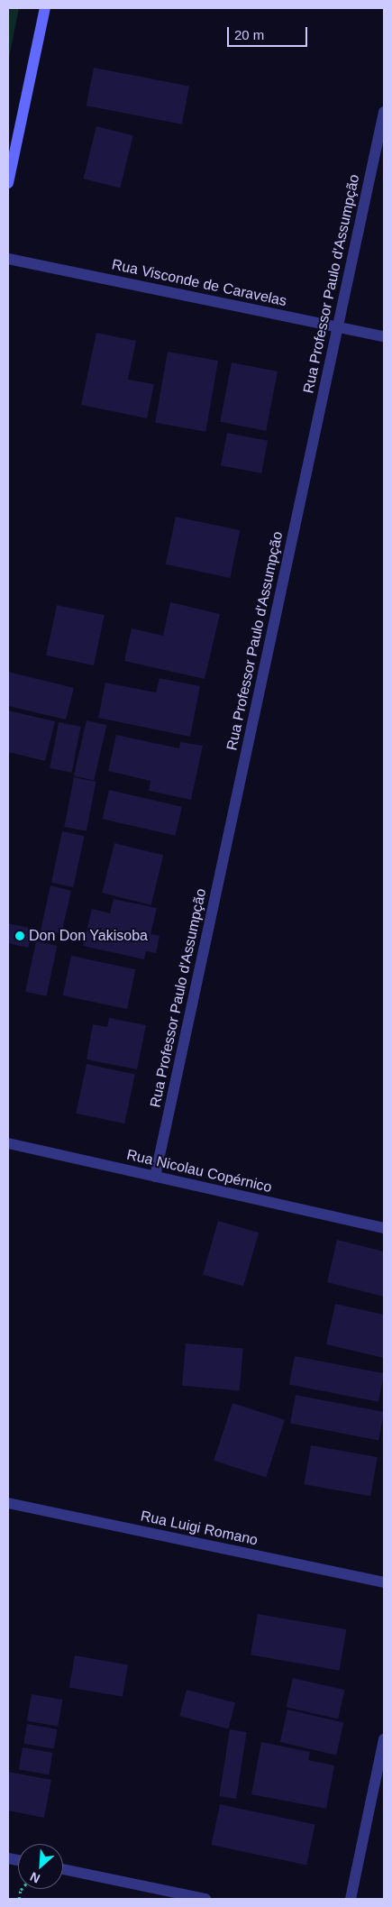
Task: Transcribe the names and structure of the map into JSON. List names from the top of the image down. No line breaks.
{"streets":{"street":["Rua Visconde de Caravelas","Rua Professor Paulo d'Assumpção","Rua Nicolau Copérnico","Rua Luigi Romano"]},"crossings":[["Rua Visconde de Caravelas","Rua Professor Paulo d'Assumpção"],["Rua Professor Paulo d'Assumpção","Rua Nicolau Copérnico"]],"places":["Don Don Yakisoba"],"scale_bar":"20 m","north":"bottom left"}
